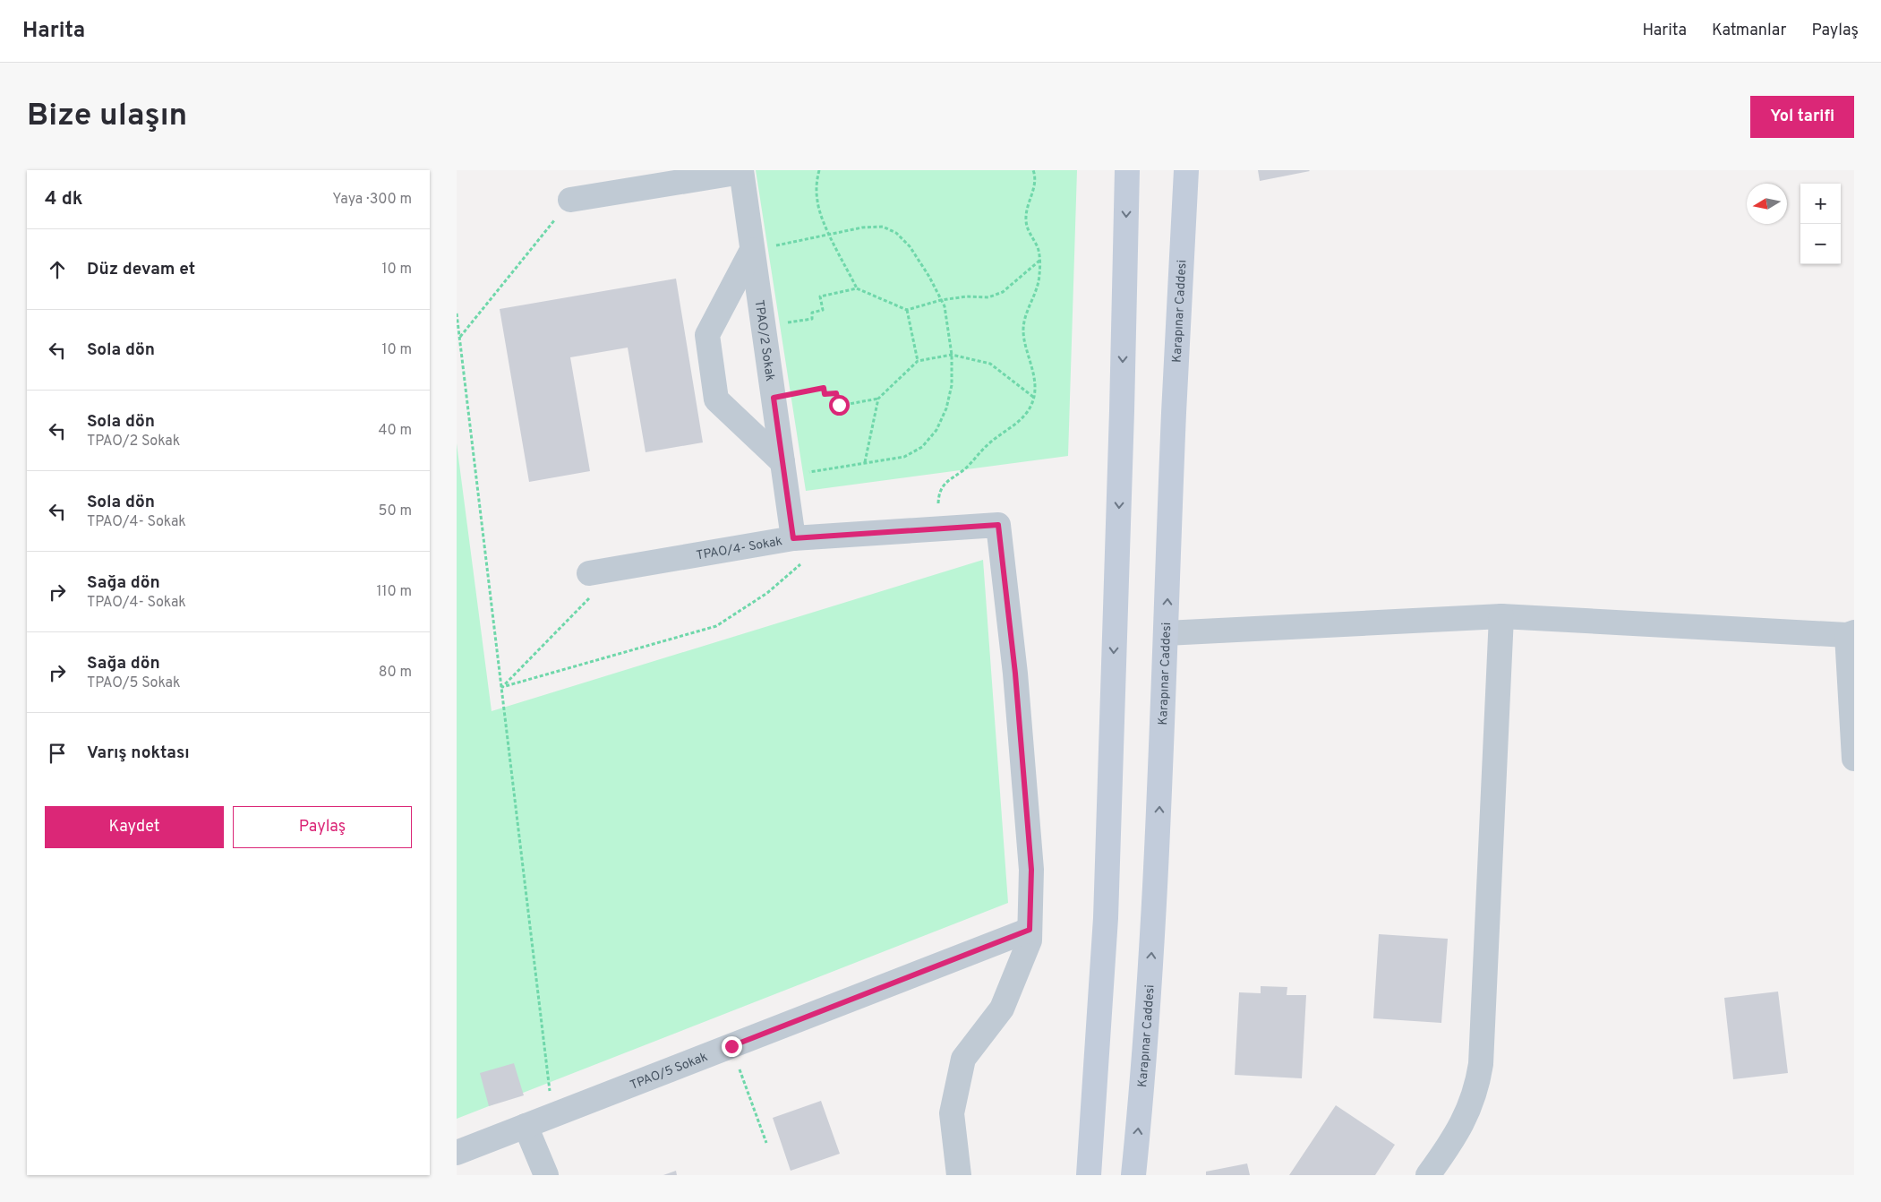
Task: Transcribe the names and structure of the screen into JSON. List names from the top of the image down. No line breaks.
{"streets":{"main road":["Karapınar Caddesi"],"street":["TPAO/2 Sokak","TPAO/4- Sokak","TPAO/5 Sokak"]},"crossings":[["TPAO/2 Sokak","TPAO/4- Sokak"],["TPAO/4- Sokak","TPAO/5 Sokak"]],"north":"left","page":{"header":"Harita","nav":["Harita","Katmanlar","Paylaş"],"buttons":["Yol tarifi",["Kaydet","Paylaş"]],"title":"Bize ulaşın","heading":["4 dk","Yaya · 300 m"],"map_buttons":["+","−"],"list":[["Düz devam et","10 m"],["Sola dön","10 m"],["Sola dön","TPAO/2 Sokak","40 m"],["Sola dön","TPAO/4- Sokak","50 m"],["Sağa dön","TPAO/4- Sokak","110 m"],["Sağa dön","TPAO/5 Sokak","80 m"],"Varış noktası"]}}
